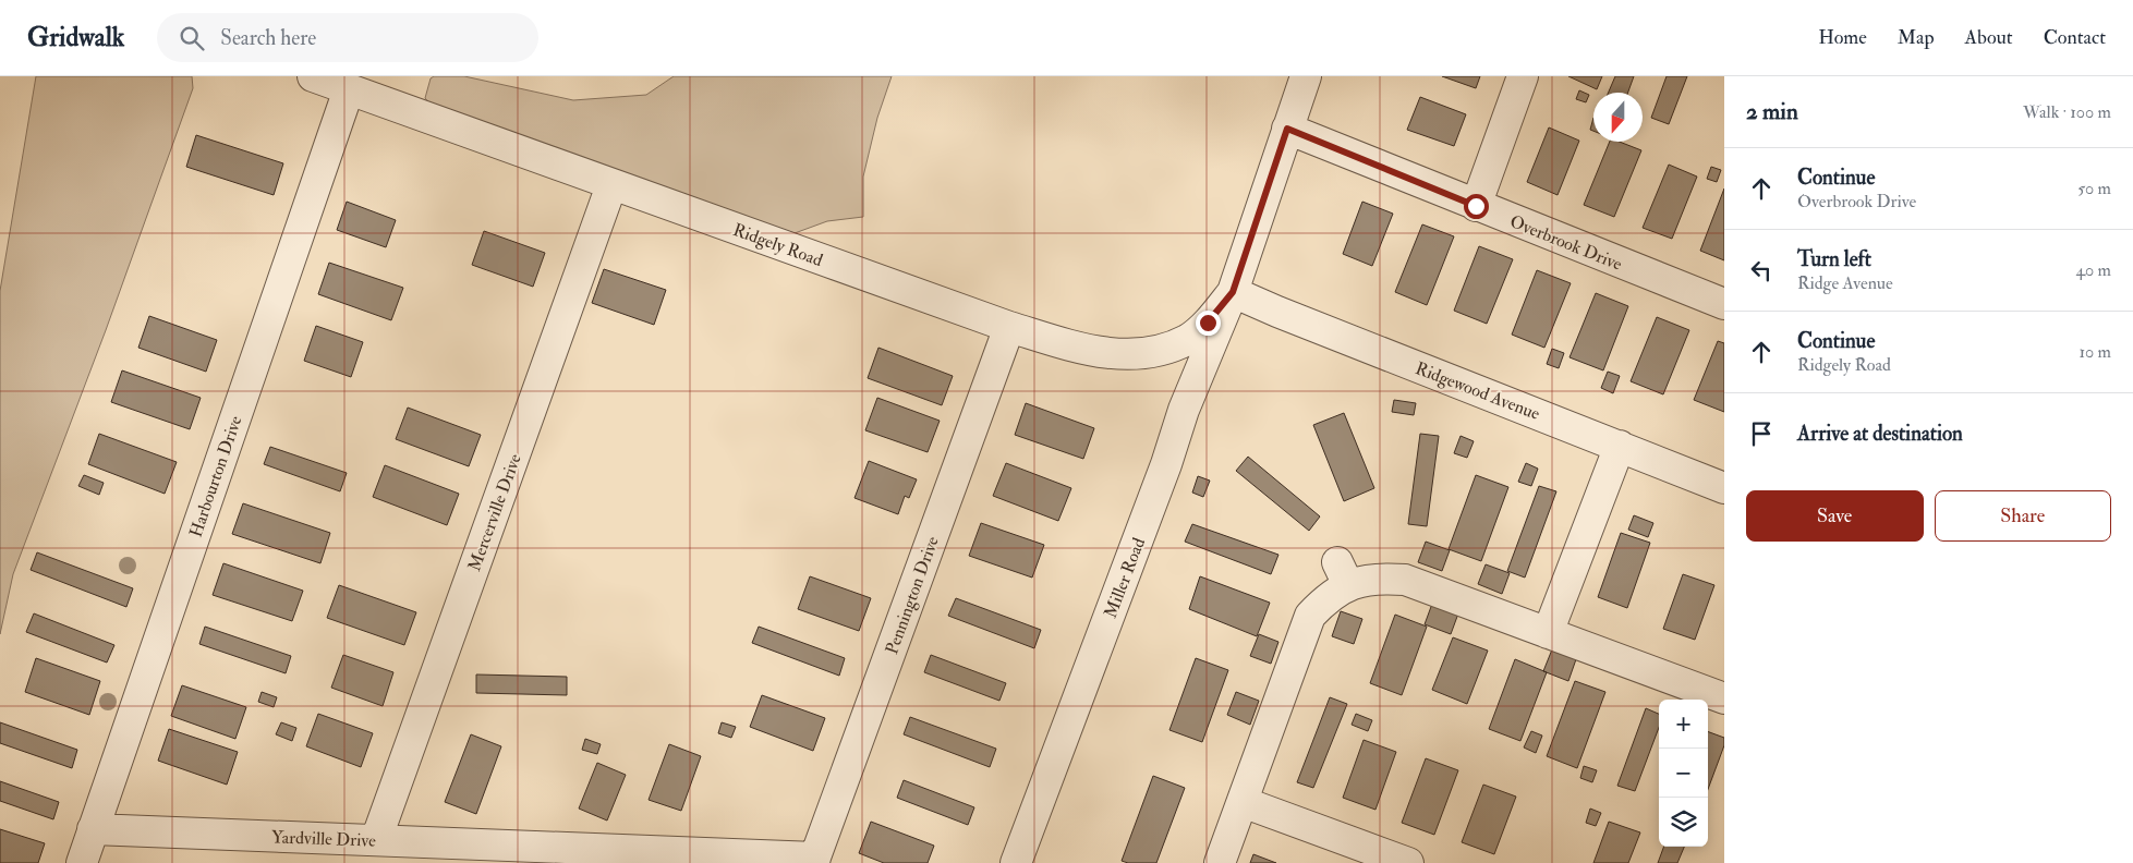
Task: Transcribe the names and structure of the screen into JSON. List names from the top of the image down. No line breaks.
{"streets":{"street":["Overbrook Drive","Ridgely Road","Ridgewood Avenue","Harbourton Drive","Mercerville Drive","Miller Road","Pennington Drive","Yardville Drive"]},"crossings":[["Overbrook Drive","Miller Road"],["Ridgely Road","Ridgewood Avenue"],["Ridgely Road","Harbourton Drive"],["Ridgely Road","Mercerville Drive"],["Ridgely Road","Miller Road"],["Ridgely Road","Pennington Drive"],["Ridgewood Avenue","Miller Road"],["Harbourton Drive","Yardville Drive"],["Mercerville Drive","Yardville Drive"],["Pennington Drive","Yardville Drive"]],"north":"bottom","page":{"header":"Gridwalk","search":"Search here","nav":["Home","Map","About","Contact"],"heading":["2 min","Walk · 100 m"],"list":[["Continue","Overbrook Drive","50 m"],["Turn left","Ridge Avenue","40 m"],["Continue","Ridgely Road","10 m"],"Arrive at destination"],"buttons":["Save","Share"],"map_buttons":["+","−"]}}
